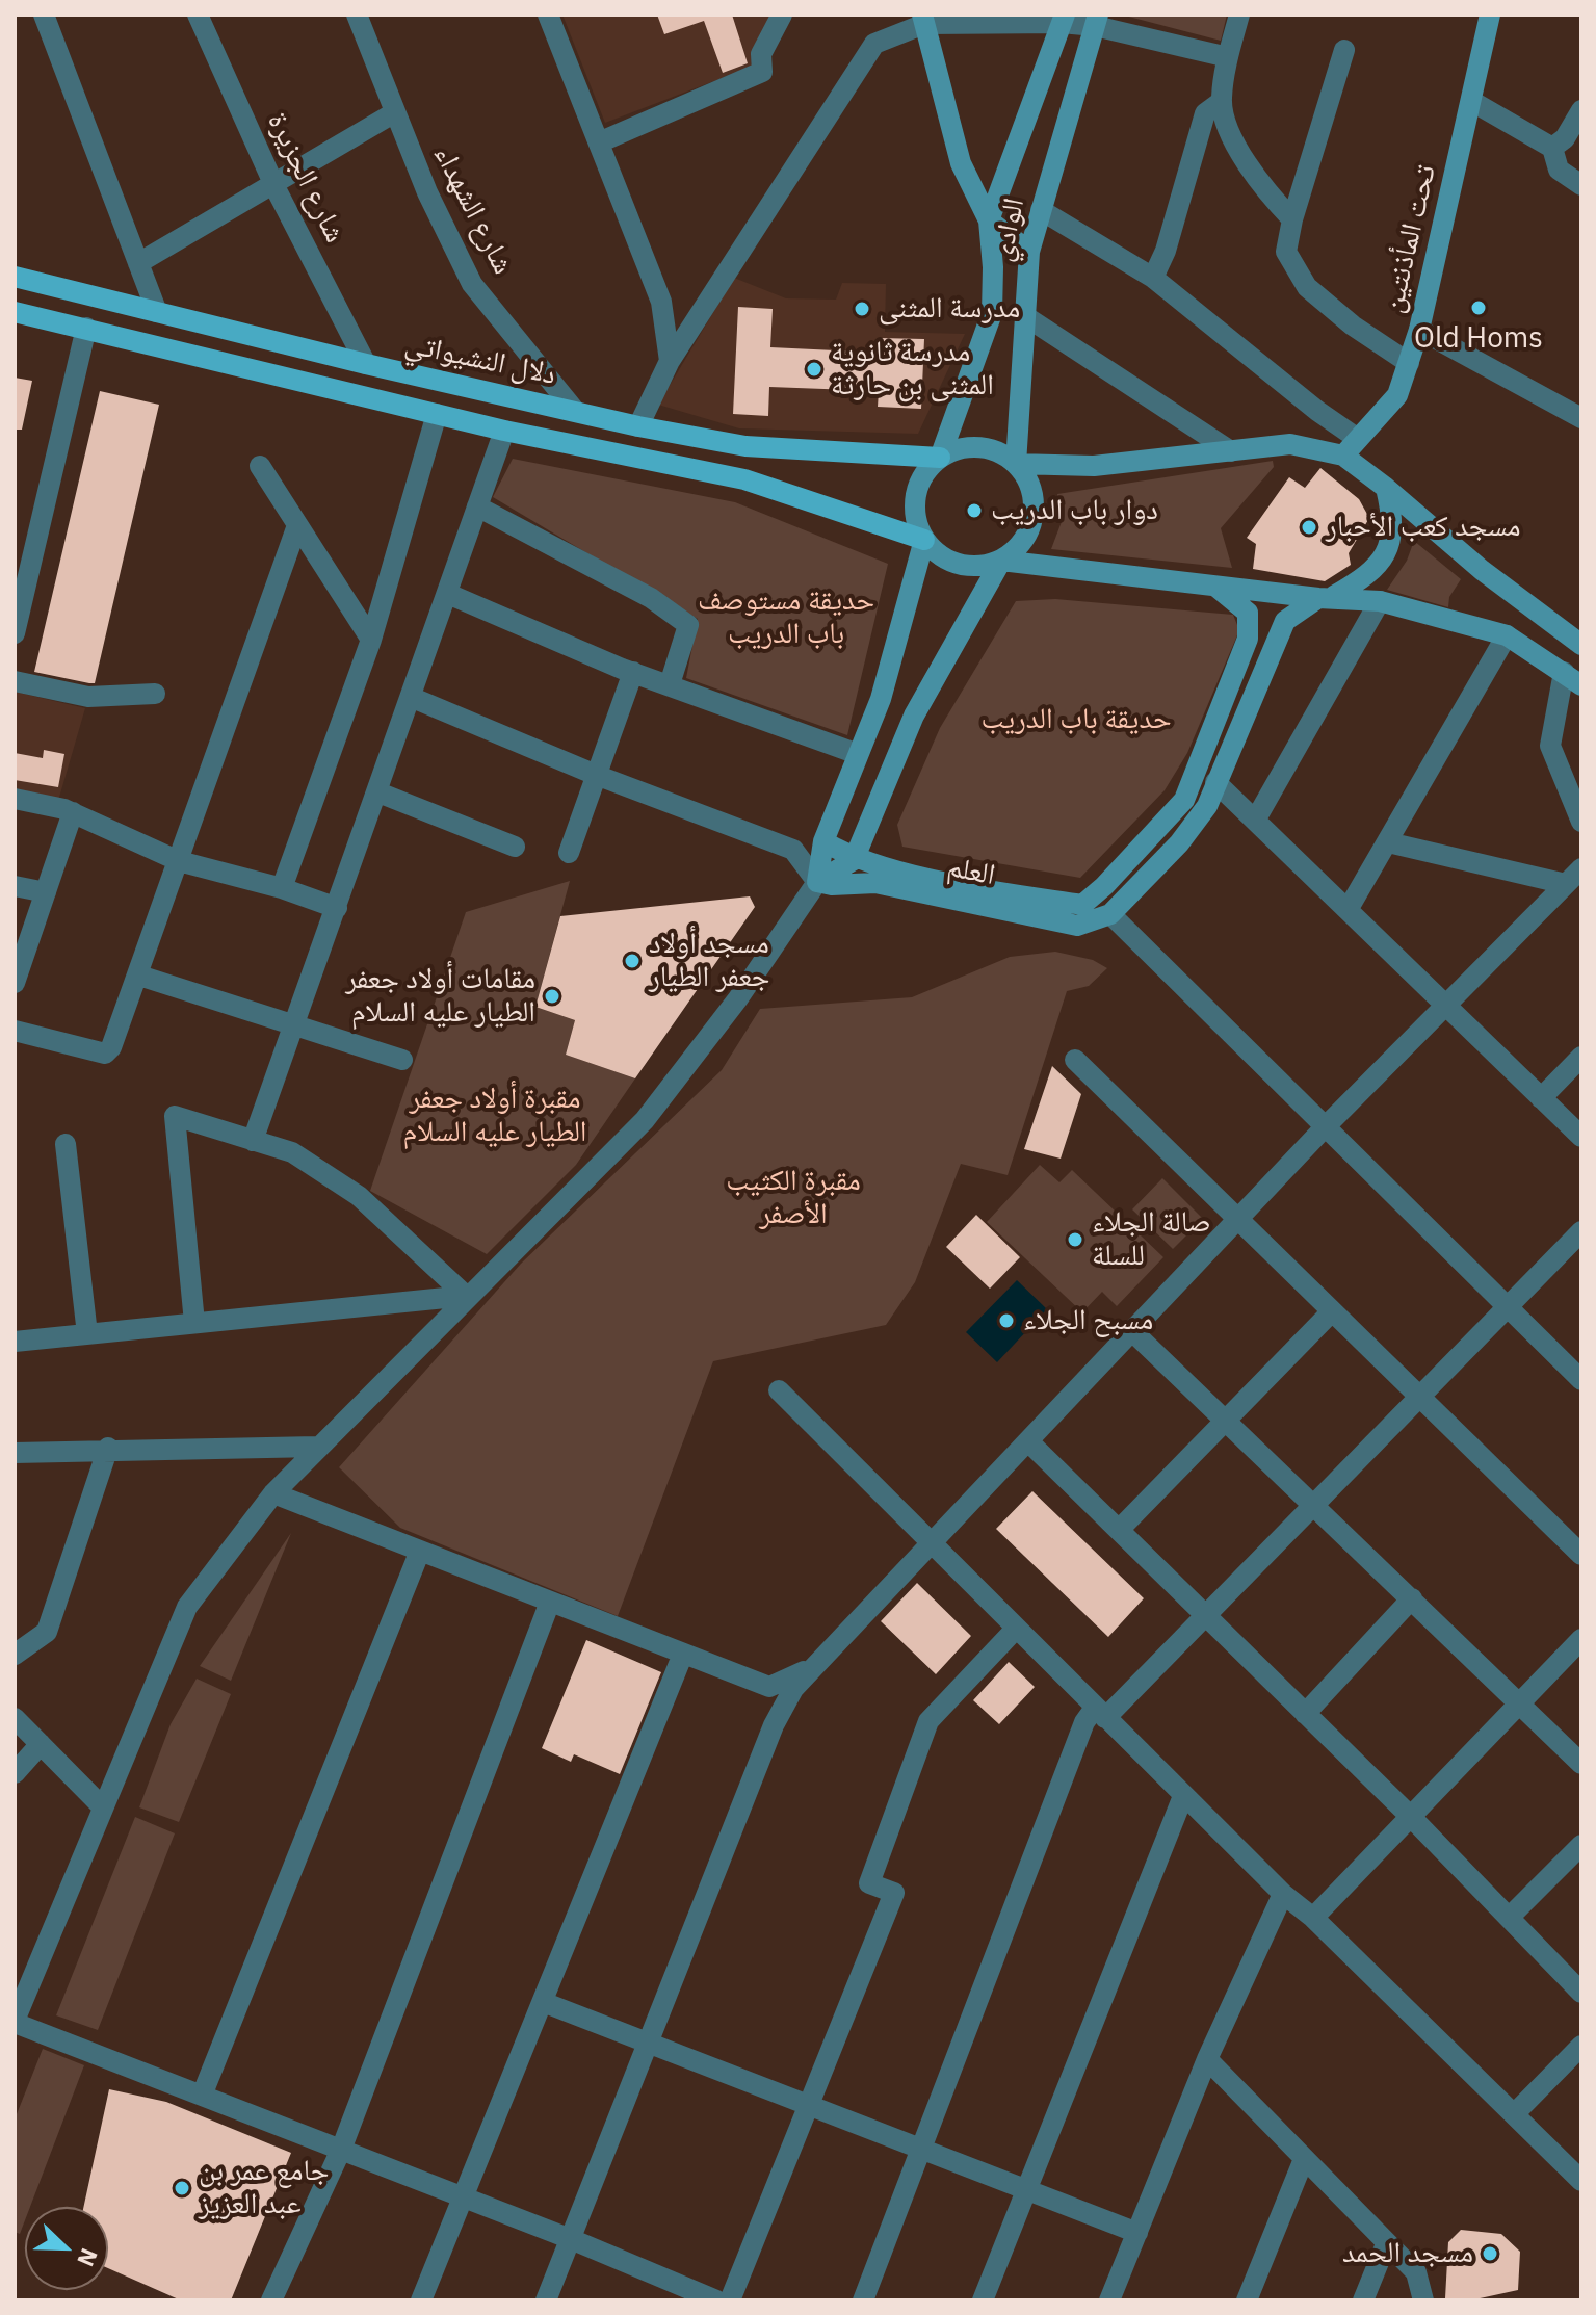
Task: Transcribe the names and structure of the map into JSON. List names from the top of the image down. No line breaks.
{"streets":{"main road":["الوادي","تحت المأذنتين","دلال النشيواتي","العلم"],"street":["شارع الجزيرة","شارع الشهداء"]},"crossings":[["شارع الجزيرة","دلال النشيواتي"],["شارع الشهداء","دلال النشيواتي"],["الوادي","دلال النشيواتي"]],"parks":["حديقة مستوصف باب الدريب","حديقة باب الدريب","مقبرة أولاد جعفر الطيار عليه السلام","مقبرة الكثيب الأصفر"],"places":["Old Homs","مدرسة المثنى","مدرسة ثانوية المثنى بن حارثة","دوار باب الدريب","مسجد كعب الأحبار","مسجد أولاد جعفر الطيار","مقامات أولاد جعفر الطيار عليه السلام","صالة الجلاء للسلة","مسبح الجلاء","جامع عمر بن عبد العزيز","مسجد الحمد"],"north":"bottom right"}
